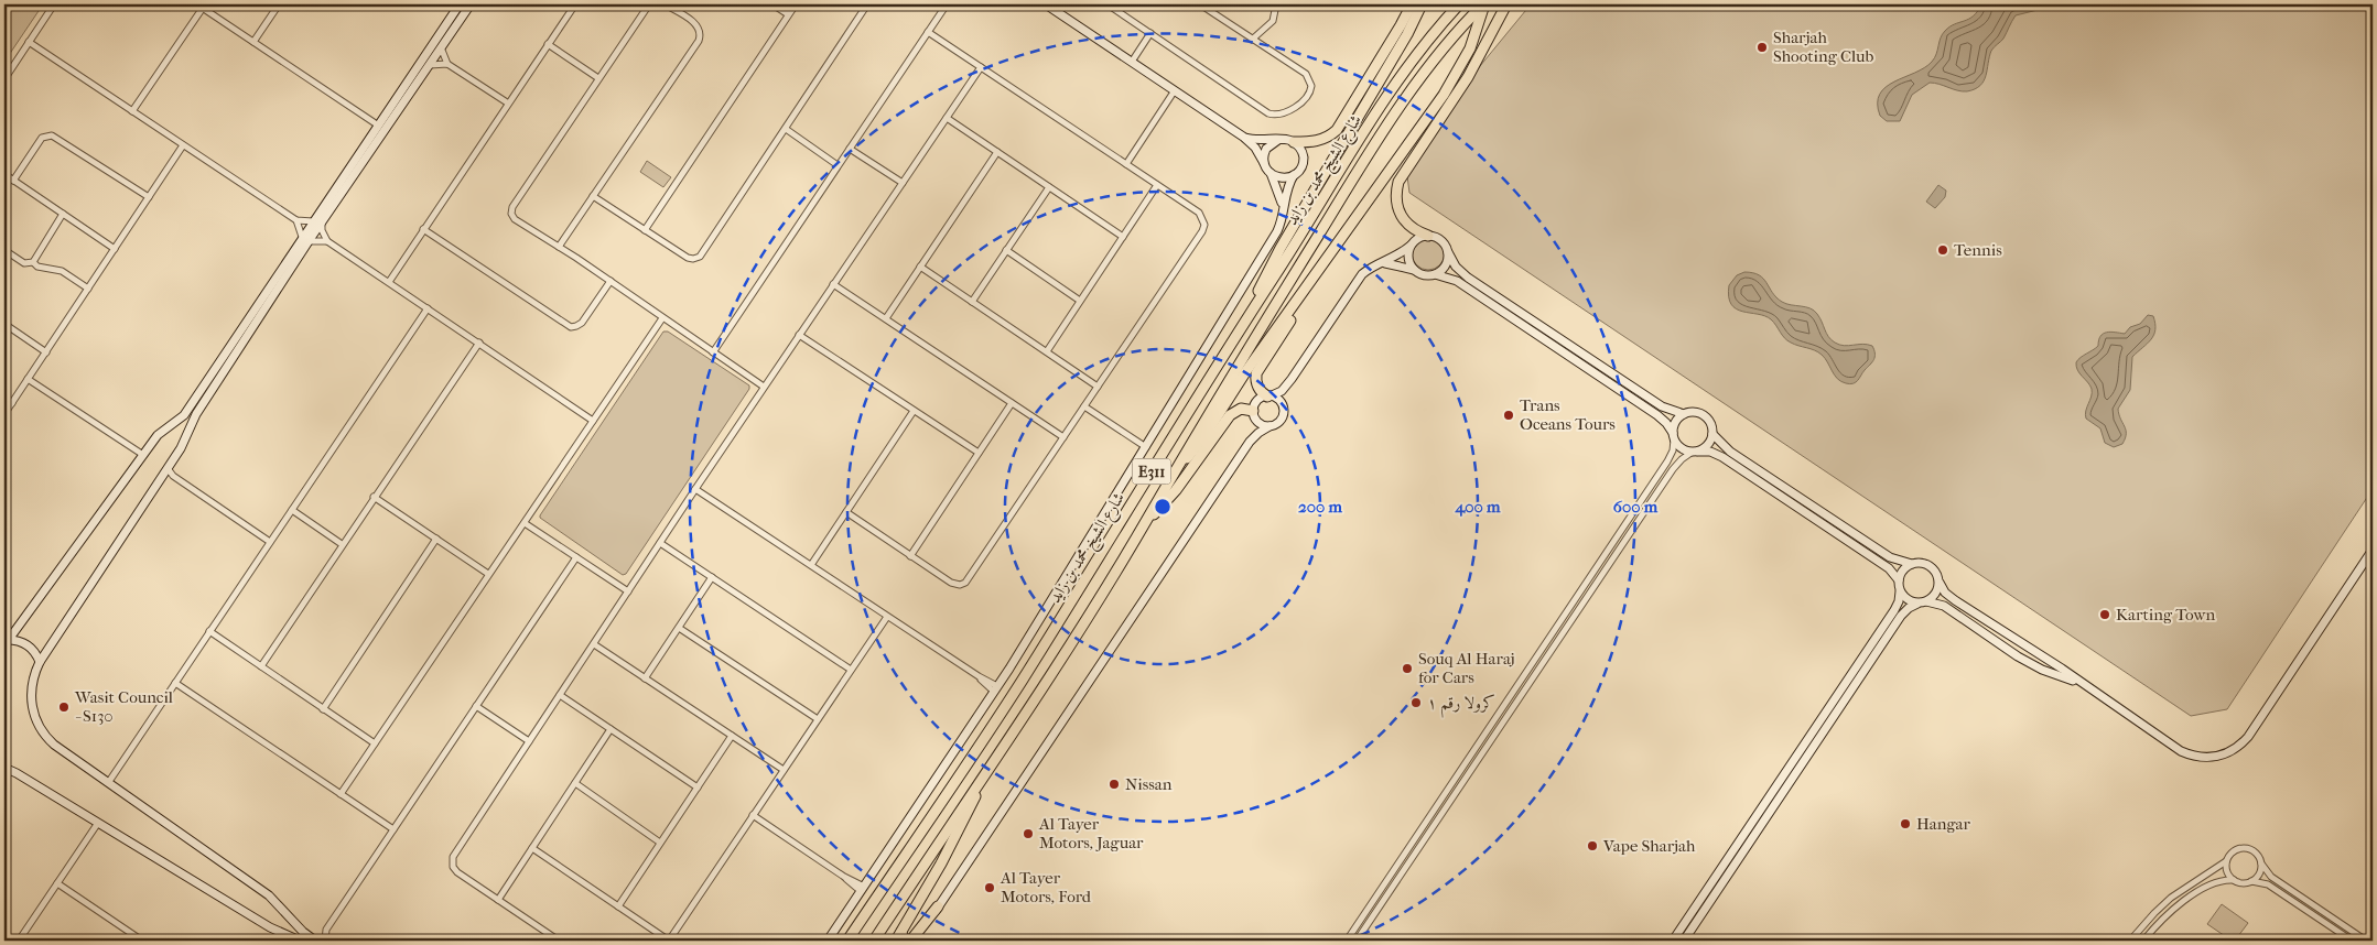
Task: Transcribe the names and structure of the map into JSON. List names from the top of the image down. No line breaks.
{"streets":{"highway":["شارع الشيخ محمد بن زايد","E311"]},"places":["Sharjah Shooting Club","Tennis","Trans Oceans Tours","Karting Town","Souq Al Haraj for Cars","كرولا رقم ١","Wasit Council - S130","Nissan","Hangar","Al Tayer Motors, Jaguar","Vape Sharjah","Al Tayer Motors, Ford"],"rings":["200 m","400 m","600 m"]}
